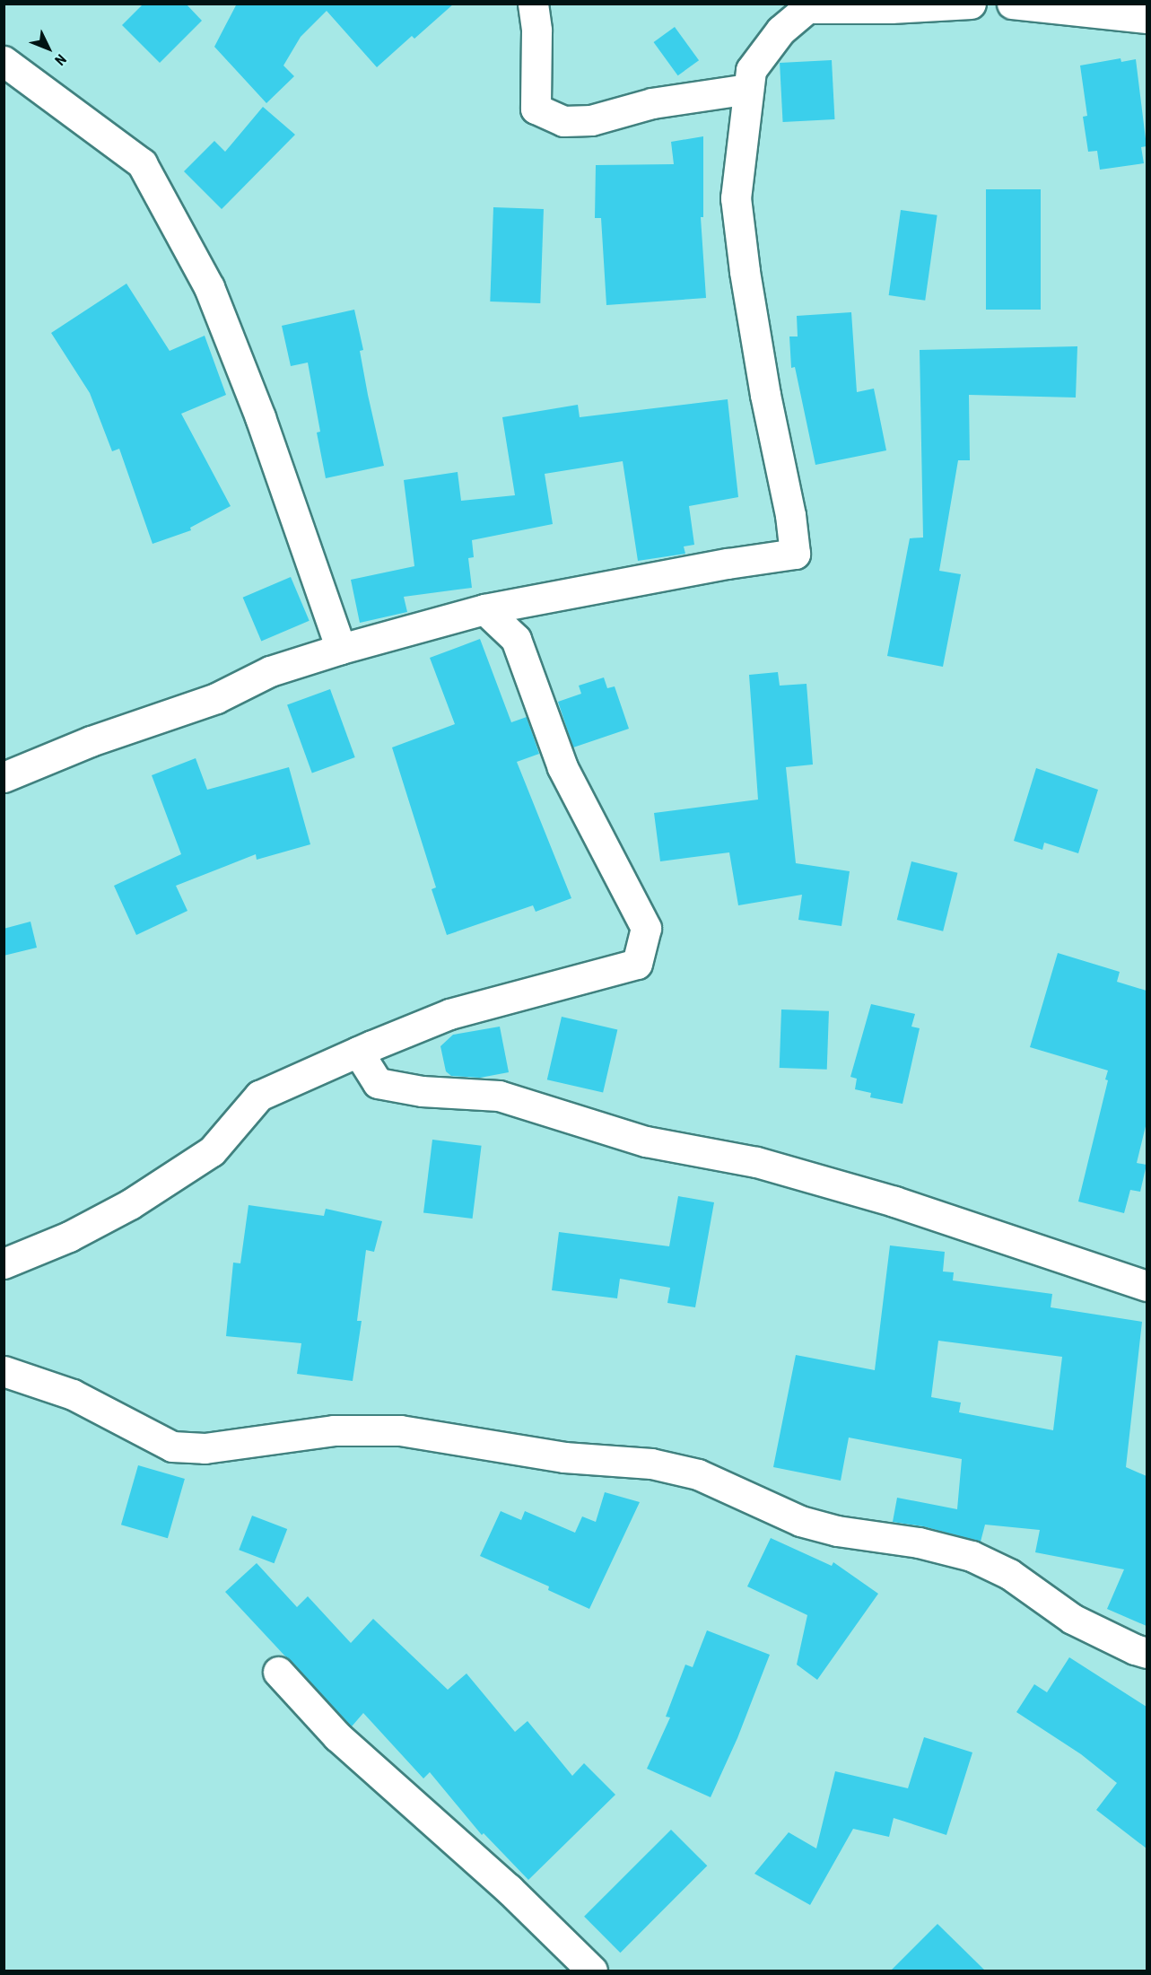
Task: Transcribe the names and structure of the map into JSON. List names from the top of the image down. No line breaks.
{"north":"bottom right"}
